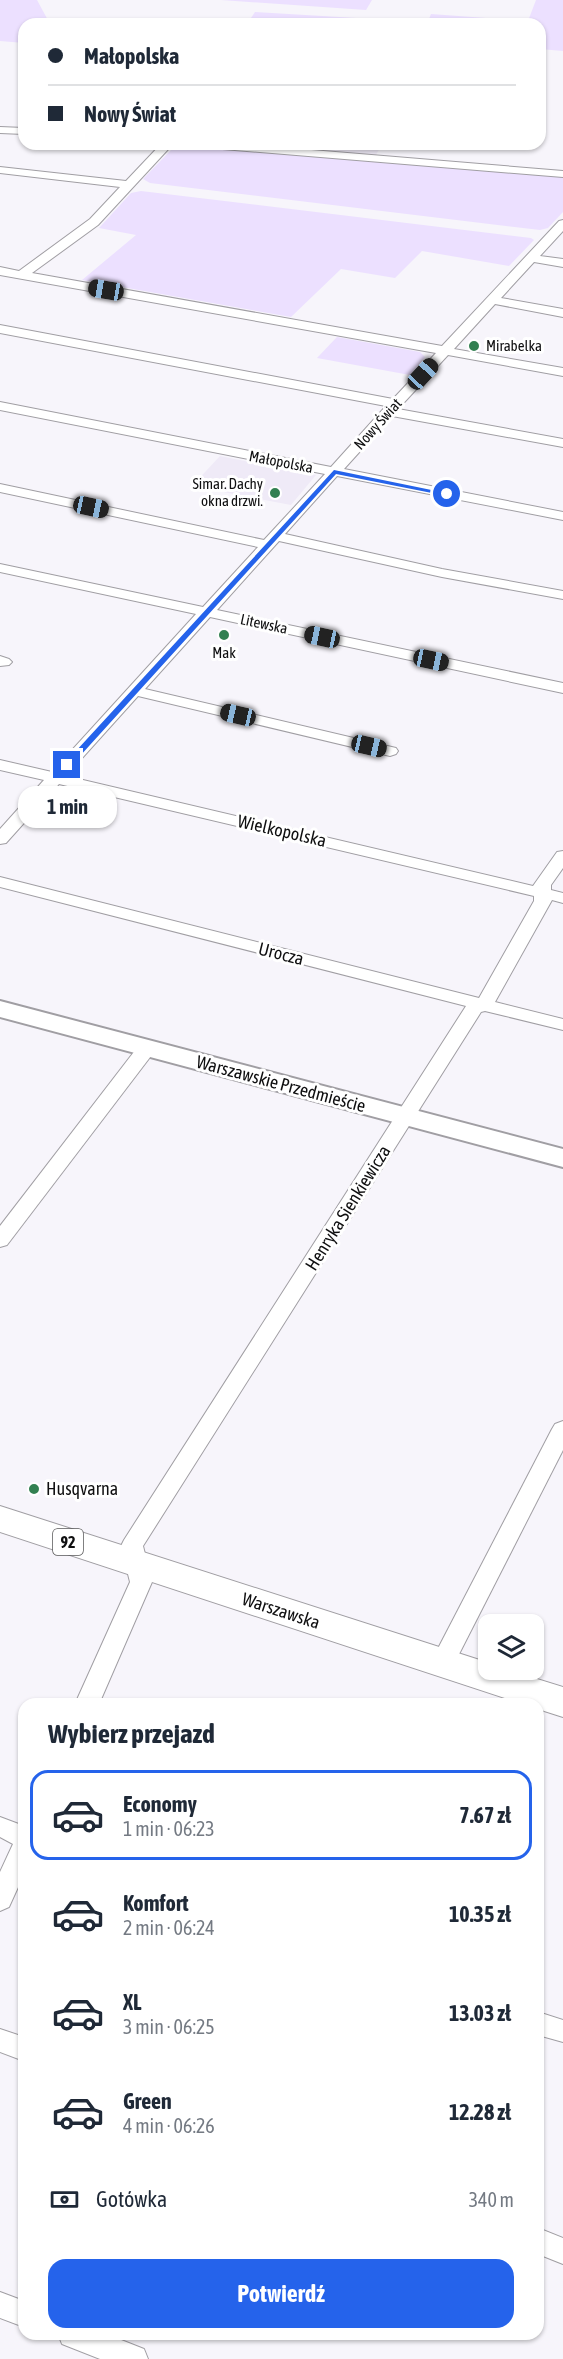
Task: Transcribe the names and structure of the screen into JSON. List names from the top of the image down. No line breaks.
{"streets":{"main road":["92","Warszawska"],"street":["Nowy Świat","Małopolska","Litewska","Wielkopolska","Urocza","Warszawskie Przedmieście","Henryka Sienkiewicza"]},"crossings":[["Nowy Świat","Małopolska"],["Nowy Świat","Litewska"],["Nowy Świat","Wielkopolska"],["Wielkopolska","Henryka Sienkiewicza"],["Urocza","Henryka Sienkiewicza"],["Warszawskie Przedmieście","Henryka Sienkiewicza"],["Henryka Sienkiewicza","Warszawska"]],"places":["Mirabelka","Simar. Dachy okna drzwi.","Mak","Husqvarna"],"page":{"banner":["Małopolska","Nowy Świat"],"bubble":"1 min","heading":"Wybierz przejazd","list":[{"name":"Economy","note":"1 min · 06:23","value":"7.67 zł"},{"name":"Komfort","note":"2 min · 06:24","value":"10.35 zł"},{"name":"XL","note":"3 min · 06:25","value":"13.03 zł"},{"name":"Green","note":"4 min · 06:26","value":"12.28 zł"}],"pay":["Gotówka","340 m"],"buttons":"Potwierdź"}}
